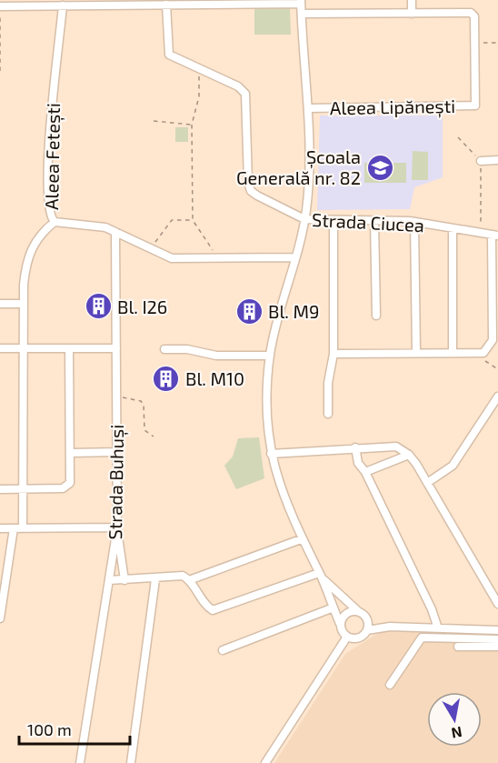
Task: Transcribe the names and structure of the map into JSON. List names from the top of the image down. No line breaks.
{"streets":{"street":["Aleea Lipănești","Aleea Fetești","Strada Ciucea","Strada Buhuși"]},"crossings":[["Aleea Fetești","Strada Buhuși"]],"places":{"school or university":["Școala Generală nr. 82"],"building":["Bl. I26","Bl. M9","Bl. M10"]},"scale_bar":"100 m","north":"bottom"}
